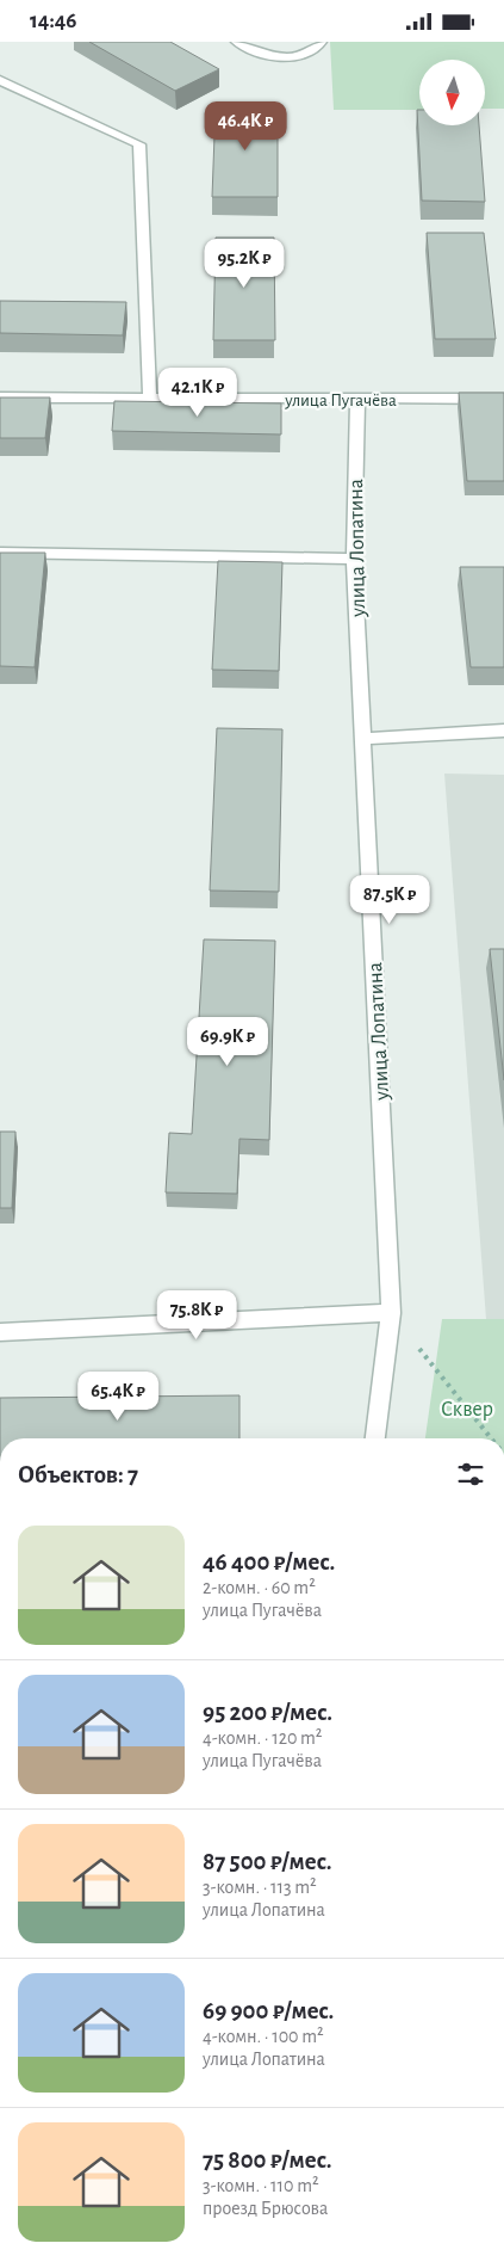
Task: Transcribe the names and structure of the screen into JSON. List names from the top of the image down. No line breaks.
{"streets":{"street":["улица Пугачёва","улица Лопатина"]},"crossings":[["улица Пугачёва","улица Лопатина"]],"parks":["Сквер"],"north":"bottom","page":{"status":"14:46","price":["46.4K ₽","95.2K ₽","42.1K ₽","87.5K ₽","69.9K ₽","75.8K ₽","65.4K ₽"],"heading":"Объектов: 7","list":[{"name":"46 400 ₽/мес.","note":"2-комн. · 60 m² · улица Пугачёва"},{"name":"95 200 ₽/мес.","note":"4-комн. · 120 m² · улица Пугачёва"},{"name":"87 500 ₽/мес.","note":"3-комн. · 113 m² · улица Лопатина"},{"name":"69 900 ₽/мес.","note":"4-комн. · 100 m² · улица Лопатина"},{"name":"75 800 ₽/мес.","note":"3-комн. · 110 m² · проезд Брюсова"}]}}
